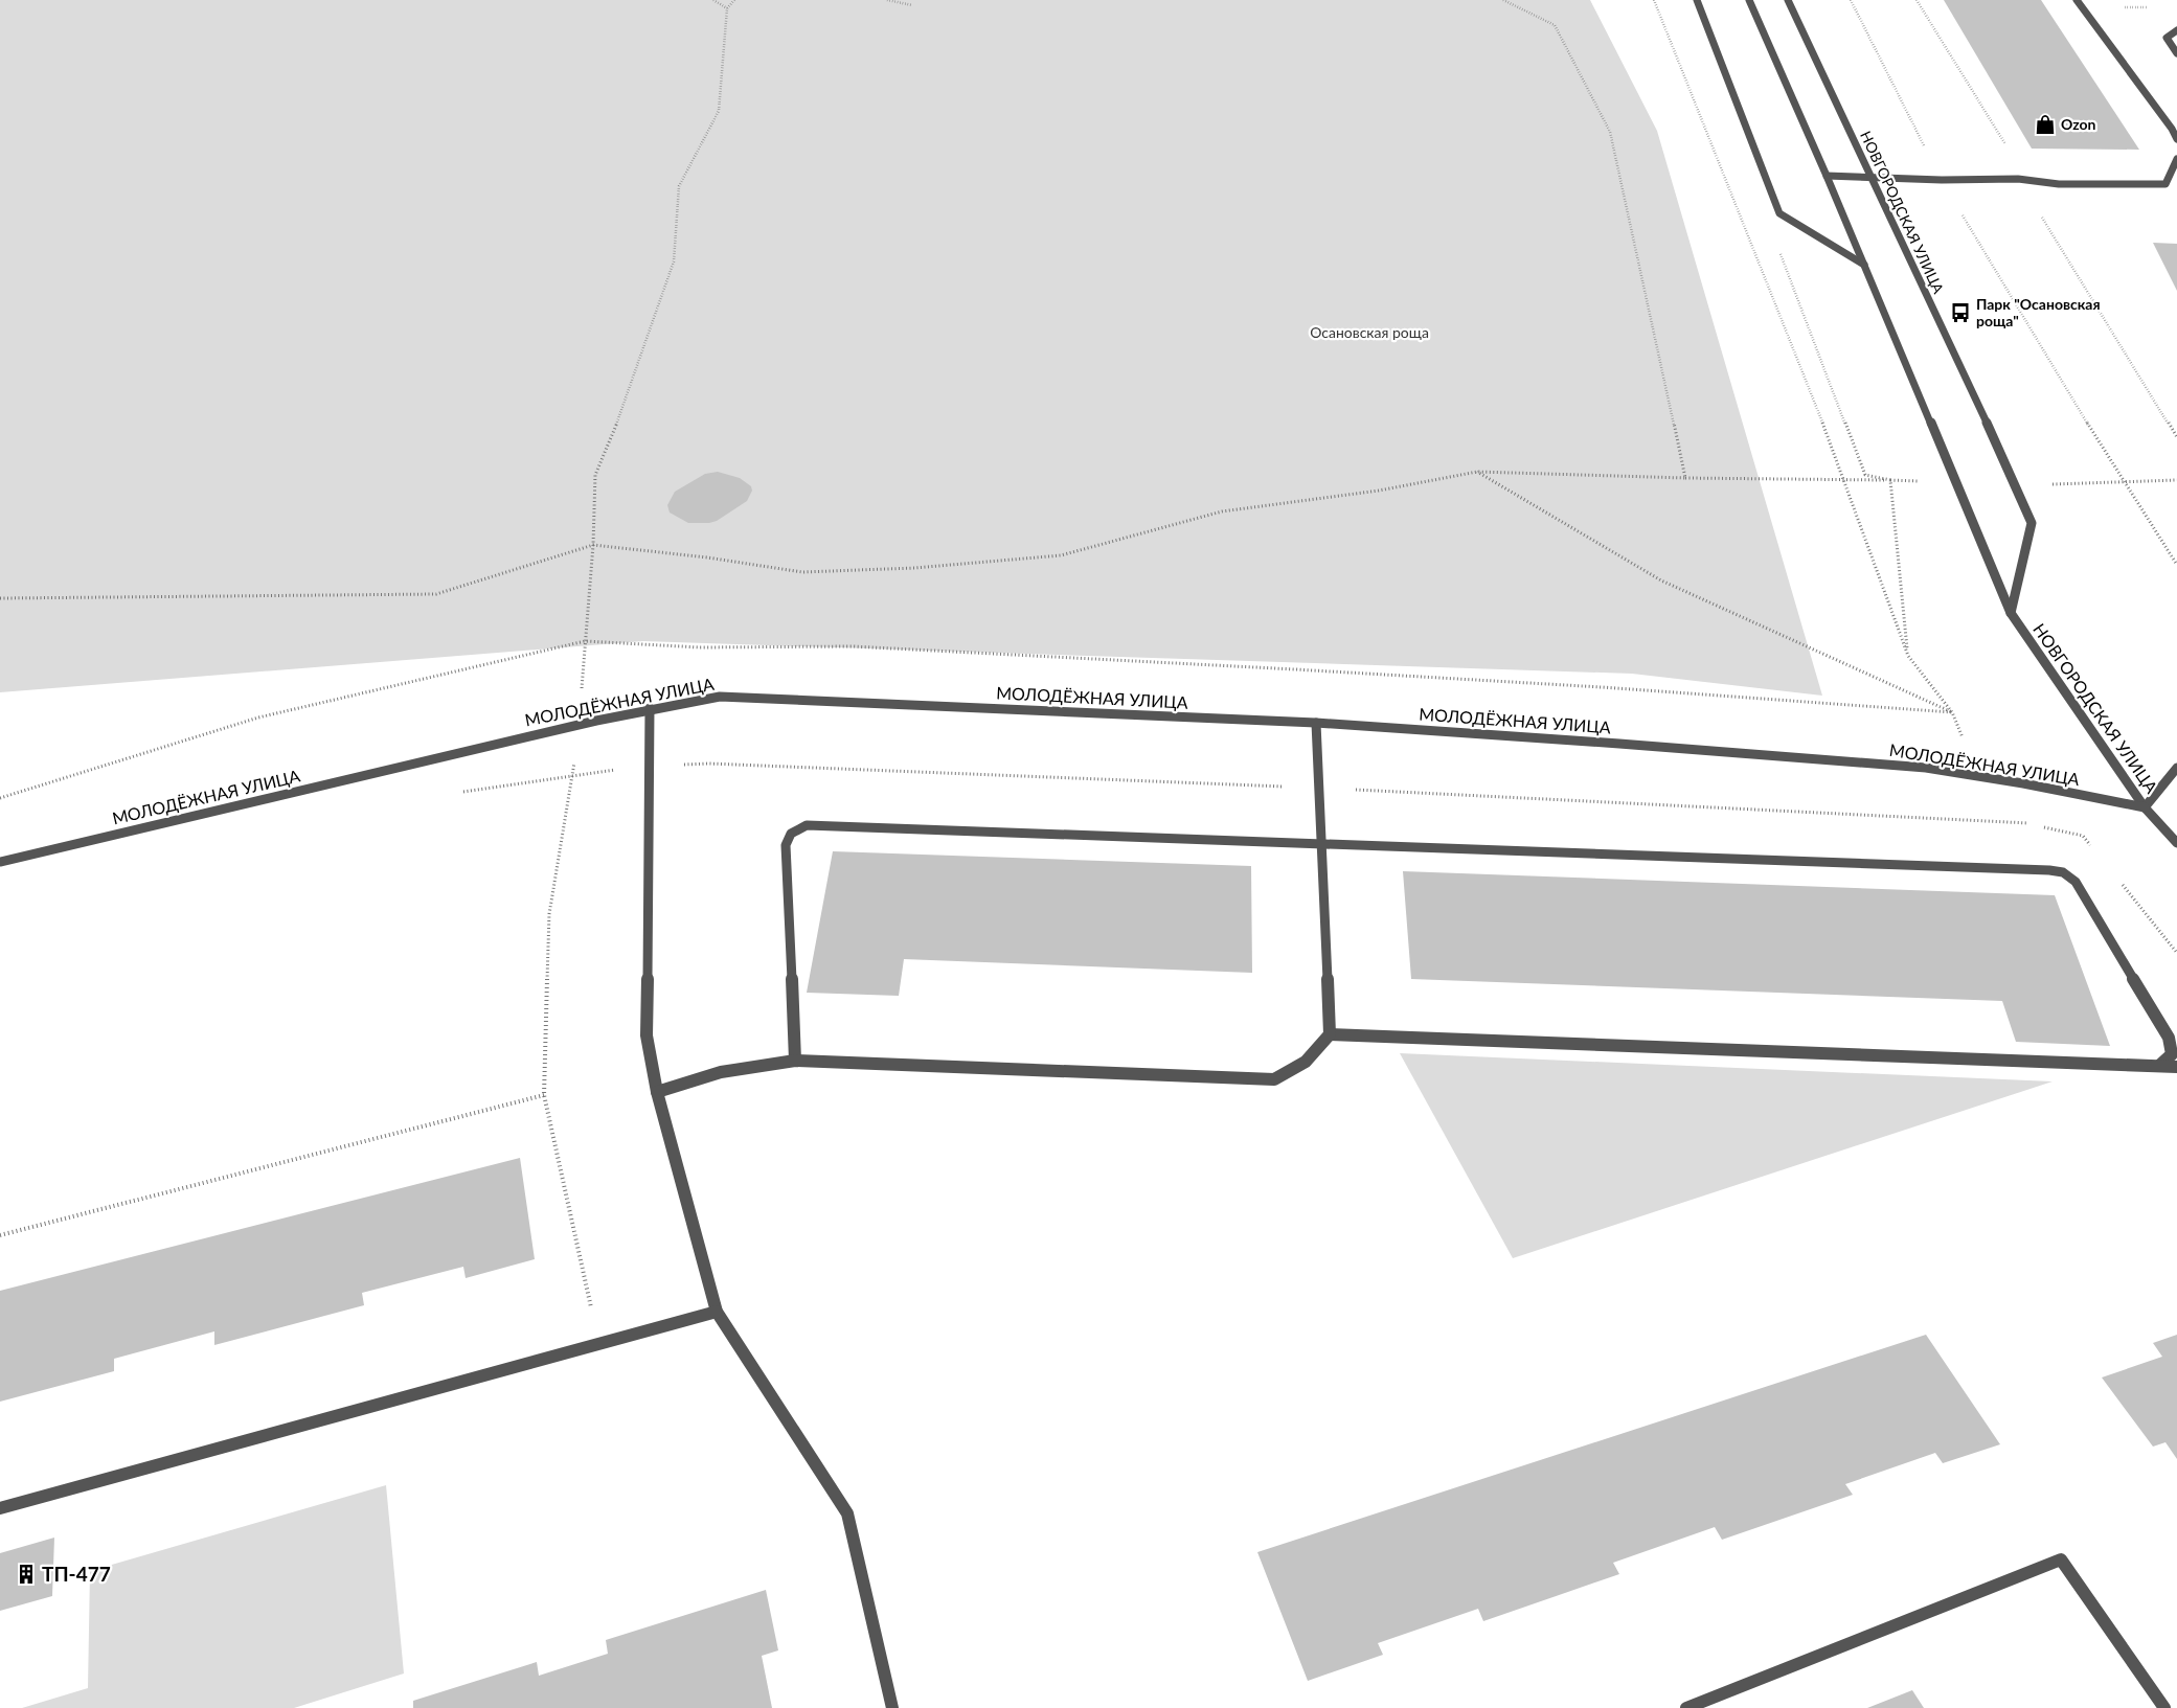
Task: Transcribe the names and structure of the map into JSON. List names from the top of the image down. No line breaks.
{"streets":{"street":["НОВГОРОДСКАЯ УЛИЦА","МОЛОДЁЖНАЯ УЛИЦА"]},"crossings":[["НОВГОРОДСКАЯ УЛИЦА","МОЛОДЁЖНАЯ УЛИЦА"]],"parks":["Осановская роща"],"places":{"shop":["Ozon"],"bus stop":["Парк \"Осановская роща\""],"building":["ТП-477"]}}
